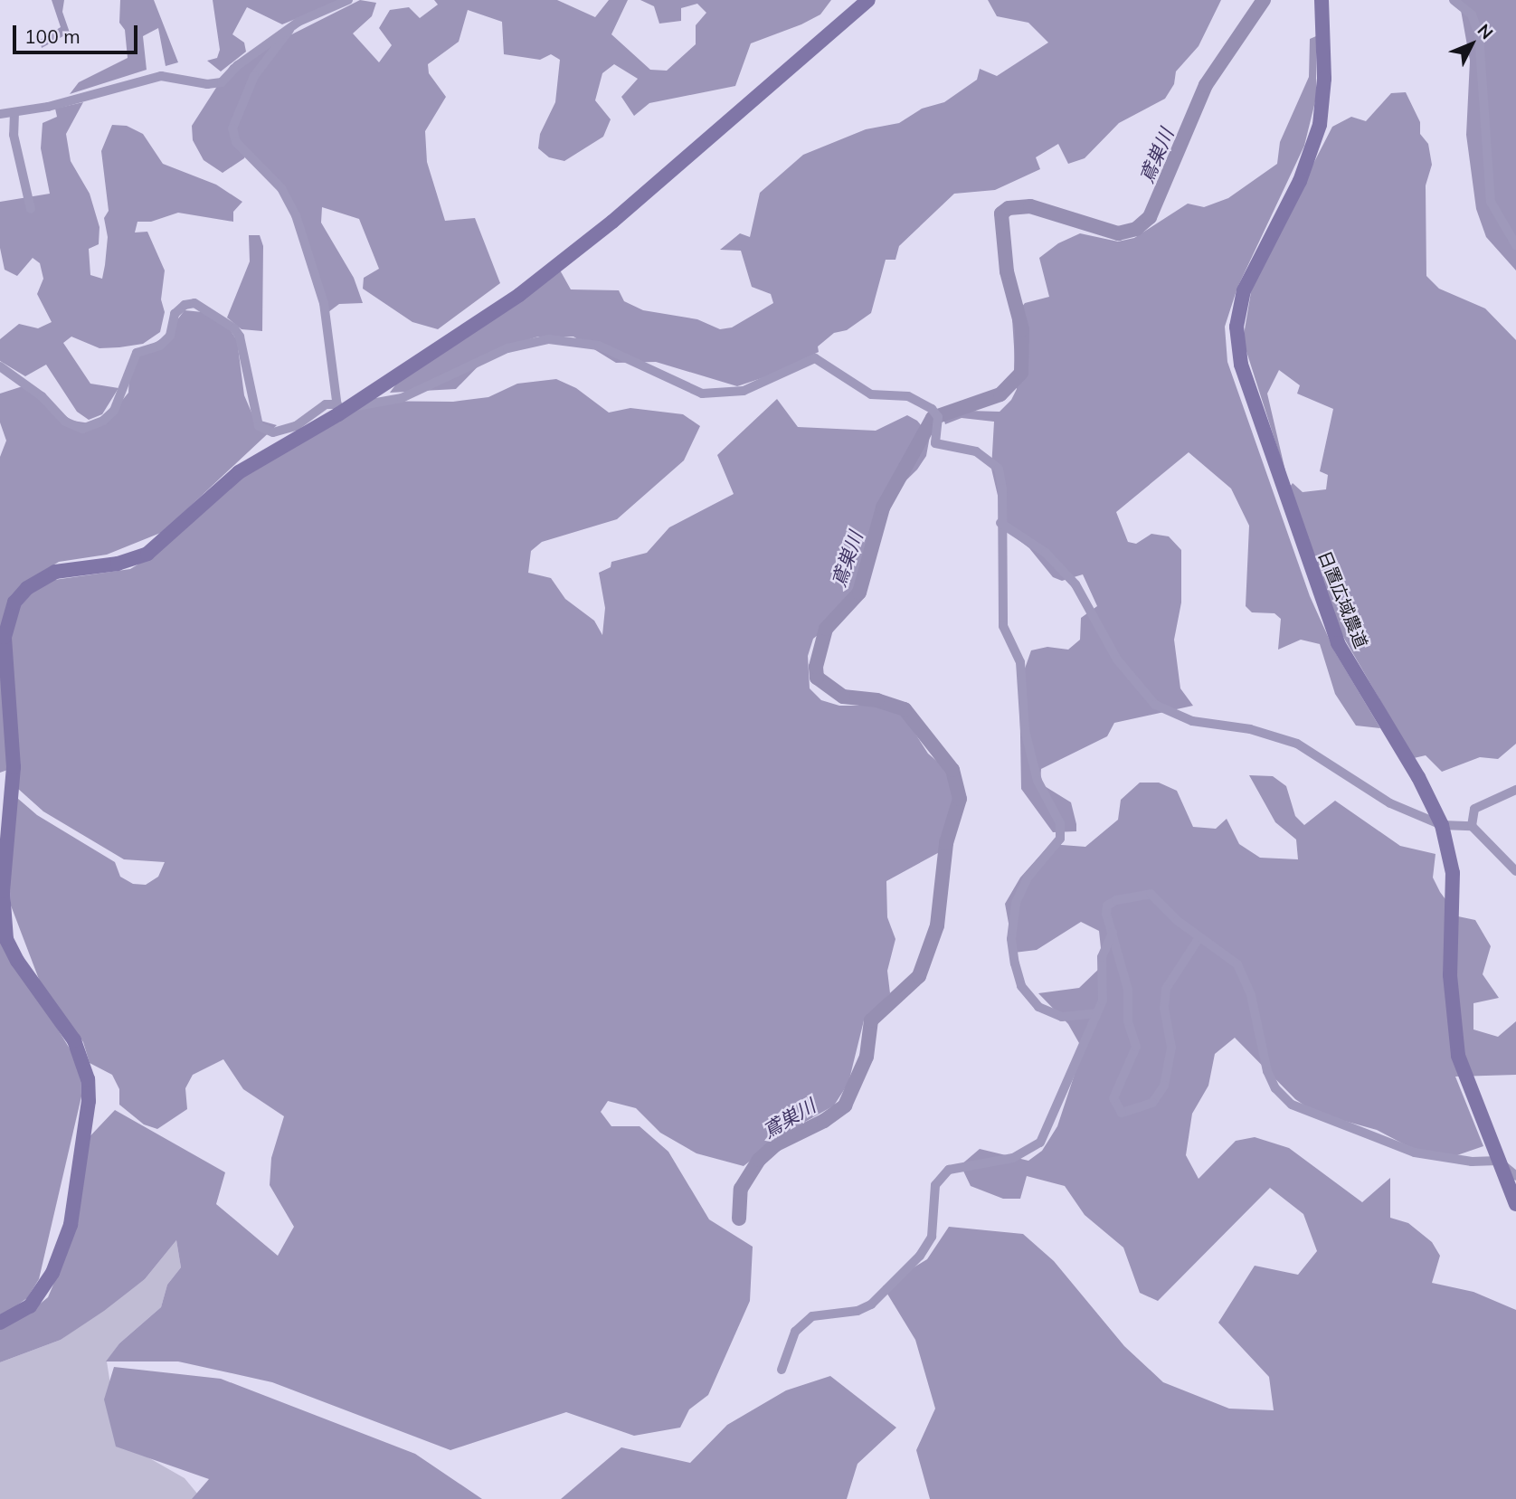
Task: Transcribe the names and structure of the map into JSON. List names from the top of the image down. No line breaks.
{"streets":{"street":["日置広域農道"]},"water":["鳶巣川"],"scale_bar":"100 m","north":"top right"}
